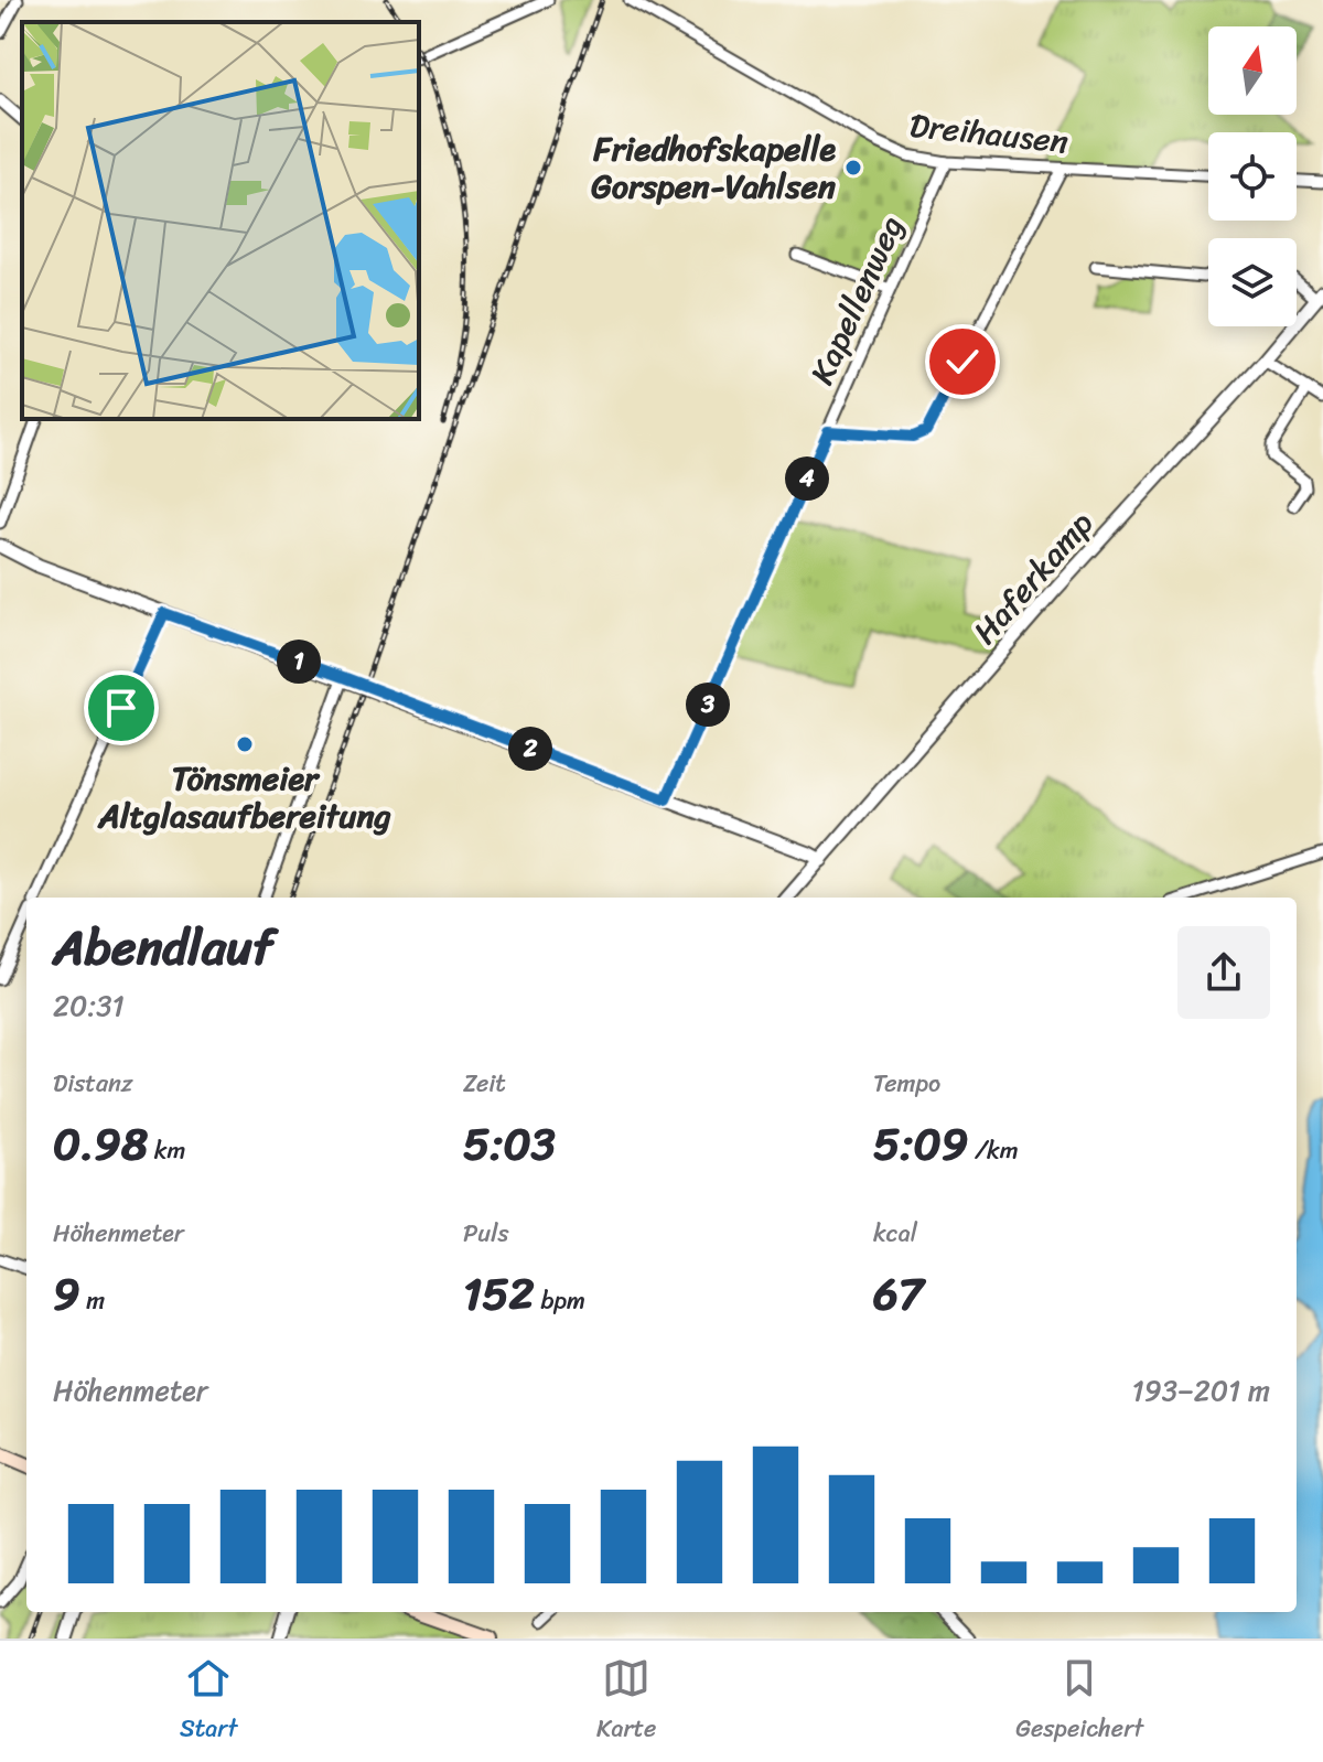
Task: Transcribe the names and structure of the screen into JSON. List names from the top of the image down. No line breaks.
{"streets":{"street":["Dreihausen","Kapellenweg","Haferkamp"]},"crossings":[["Dreihausen","Kapellenweg"]],"places":["Friedhofskapelle Gorspen-Vahlsen","Tönsmeier Altglasaufbereitung"],"north":"top","page":{"pins":["4","1","3","2"],"heading":["Abendlauf","20:31"],"stats":[["Distanz","0.98 km"],["Zeit","5:03"],["Tempo","5:09 /km"],["Höhenmeter","9 m"],["Puls","152 bpm"],["kcal","67"]],"chart":["Höhenmeter","193–201 m"],"tabs":["Start","Karte","Gespeichert"]}}
